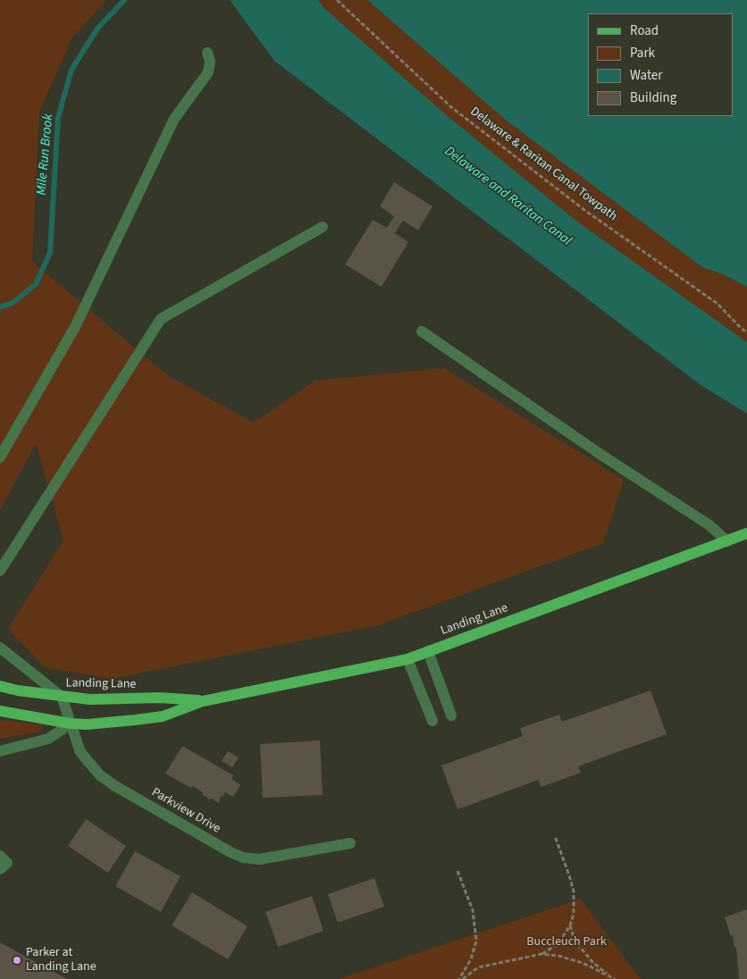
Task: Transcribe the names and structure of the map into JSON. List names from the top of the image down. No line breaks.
{"streets":{"main road":["Landing Lane"],"street":["Parkview Drive"],"path":["Delaware & Raritan Canal Towpath"]},"crossings":[["Landing Lane","Parkview Drive"]],"water":["Mile Run Brook","Delaware and Raritan Canal"],"parks":["Buccleuch Park"],"places":["Parker at Landing Lane"],"legend":["Road","Park","Water","Building"]}
